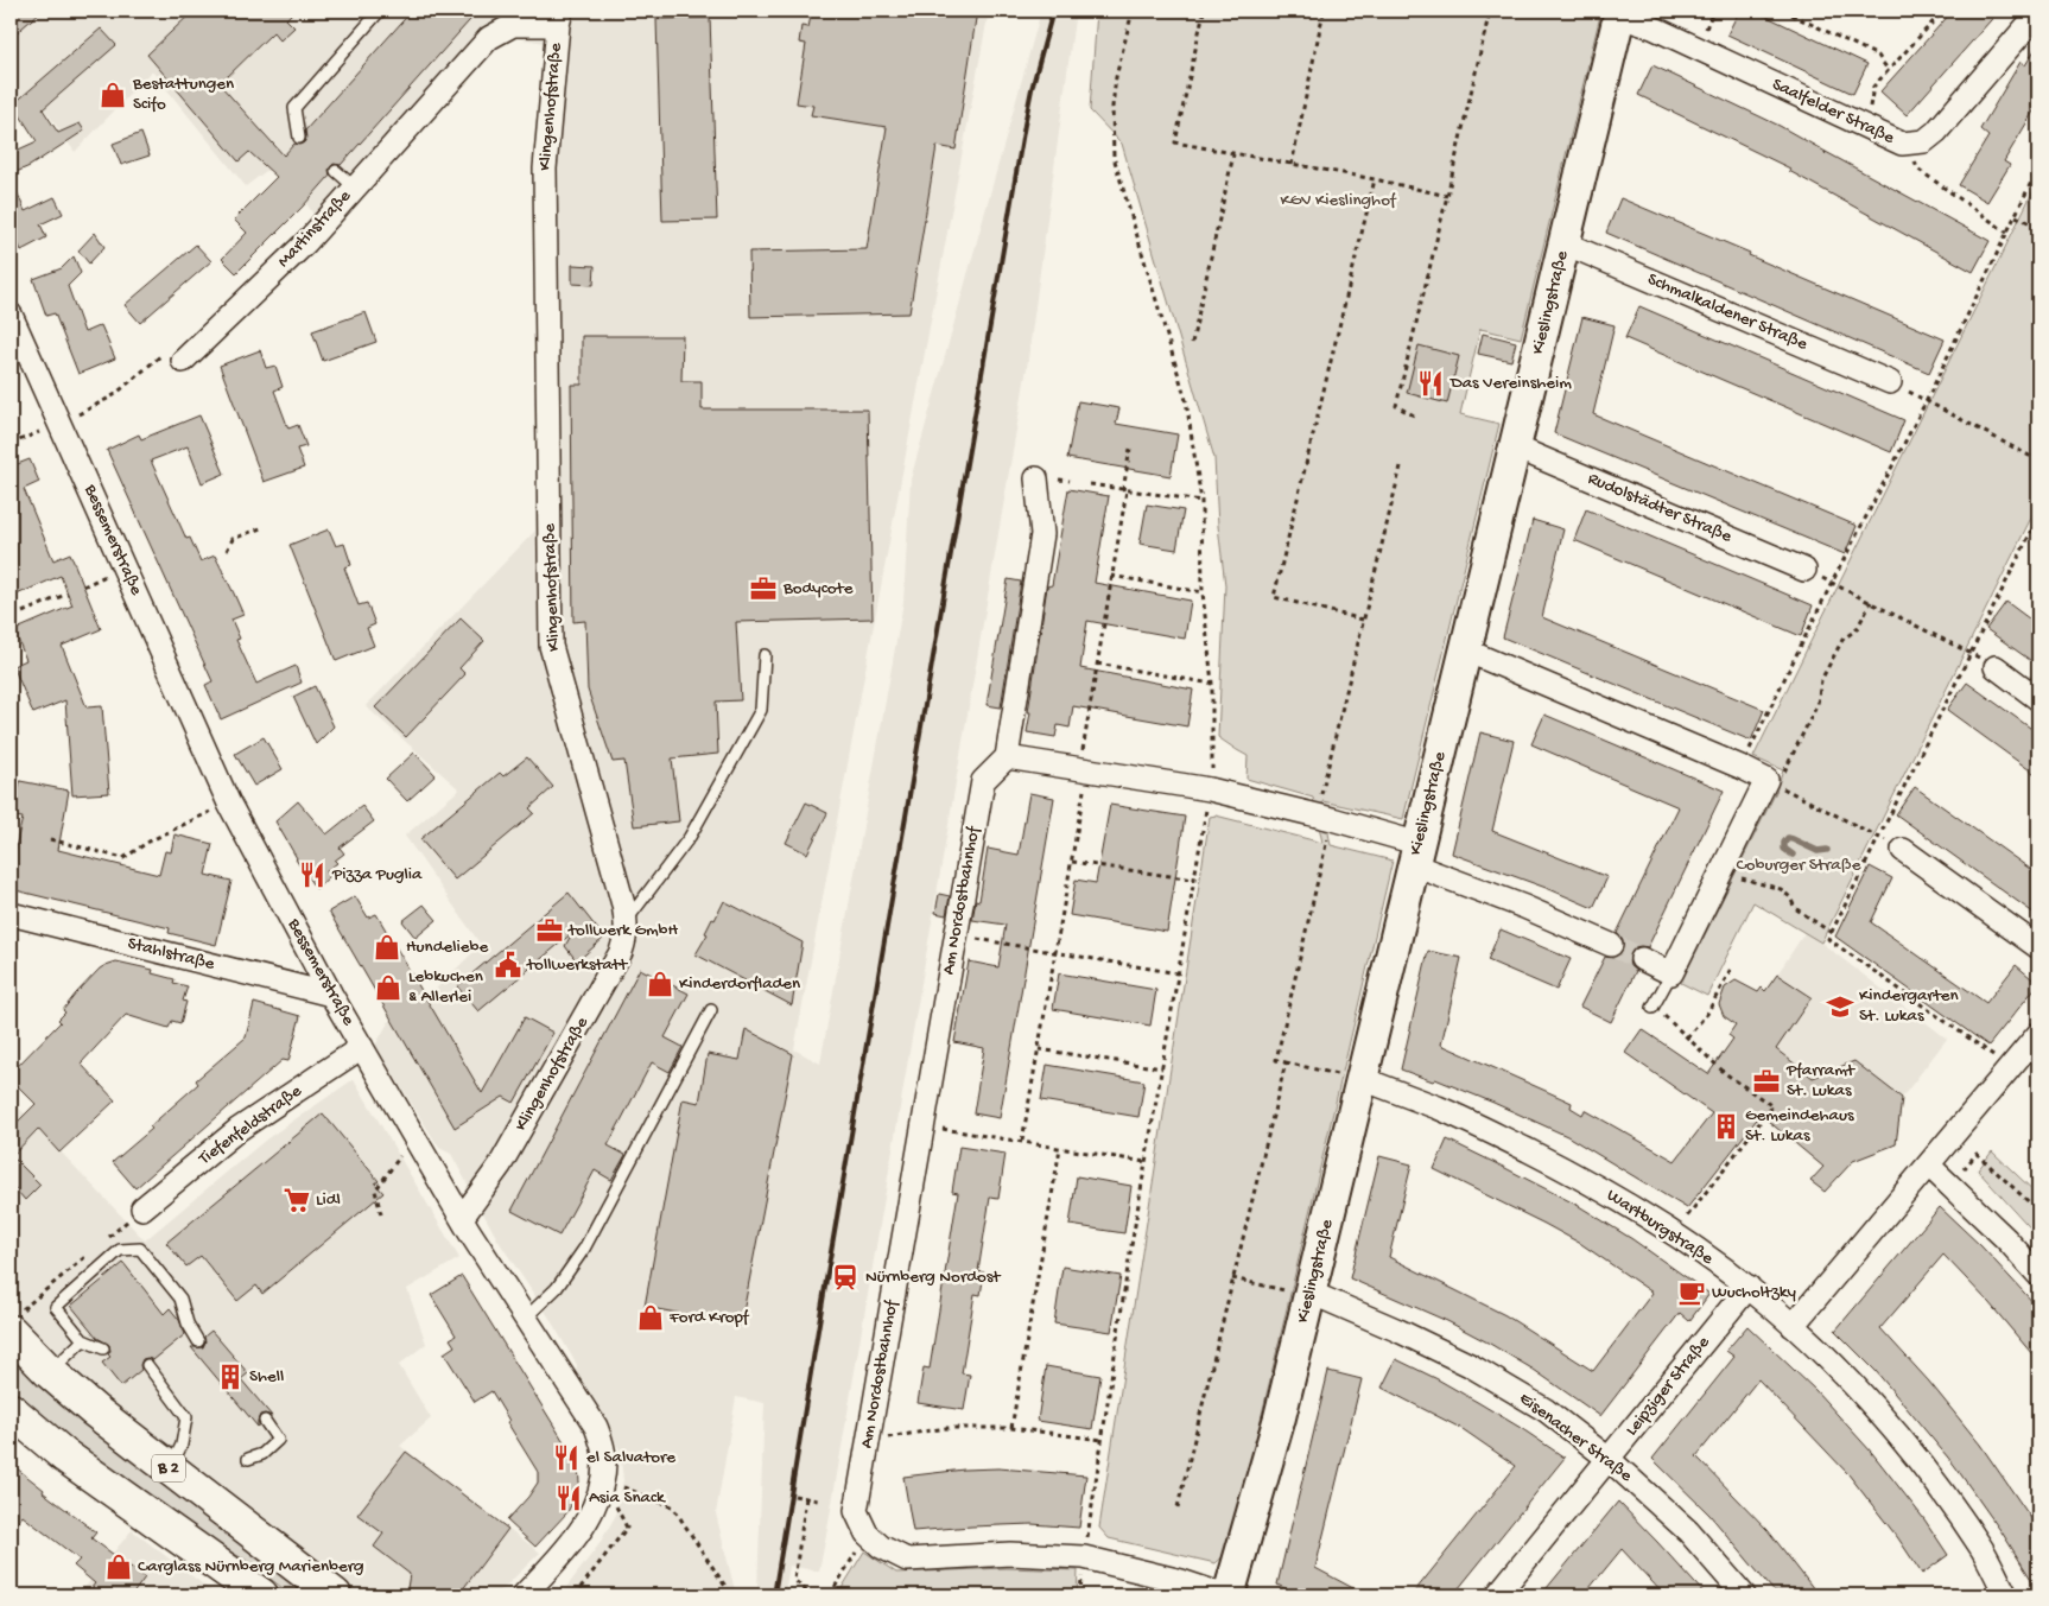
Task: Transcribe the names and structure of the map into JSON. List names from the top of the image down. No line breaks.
{"streets":{"main road":["B 2"],"street":["Klingenhofstraße","Saalfelder Straße","Martinstraße","Kieslingstraße","Schmalkaldener Straße","Rudolstädter Straße","Bessemerstraße","Am Nordostbahnhof","Stahlstraße","Tiefenfeldstraße","Wartburgstraße","Leipziger Straße","Eisenacher Straße"]},"crossings":[["Klingenhofstraße","Martinstraße"],["Klingenhofstraße","Bessemerstraße"],["Saalfelder Straße","Kieslingstraße"],["Kieslingstraße","Schmalkaldener Straße"],["Kieslingstraße","Rudolstädter Straße"],["Kieslingstraße","Wartburgstraße"],["Kieslingstraße","Eisenacher Straße"],["Bessemerstraße","Stahlstraße"],["Bessemerstraße","Tiefenfeldstraße"],["Wartburgstraße","Leipziger Straße"],["Leipziger Straße","Eisenacher Straße"]],"parks":["KGV Kieslinghof","Coburger Straße"],"places":{"shop":["Bestattungen Scifo","Hundeliebe","Kinderdorfladen","Lebkuchen & Allerlei","Ford Kropf","Carglass Nürnberg Marienberg"],"restaurant":["Das Vereinsheim","Pizza Puglia","el Salvatore","Asia Snack"],"office":["Bodycote","tollwerk GmbH","Pfarramt St. Lukas"],"public building":["tollwerkstatt"],"school or university":["Kindergarten St. Lukas"],"building":["Gemeindehaus St. Lukas","Shell"],"supermarket":["Lidl"],"station":["Nürnberg Nordost"],"cafe":["Wucholtzky"]}}
